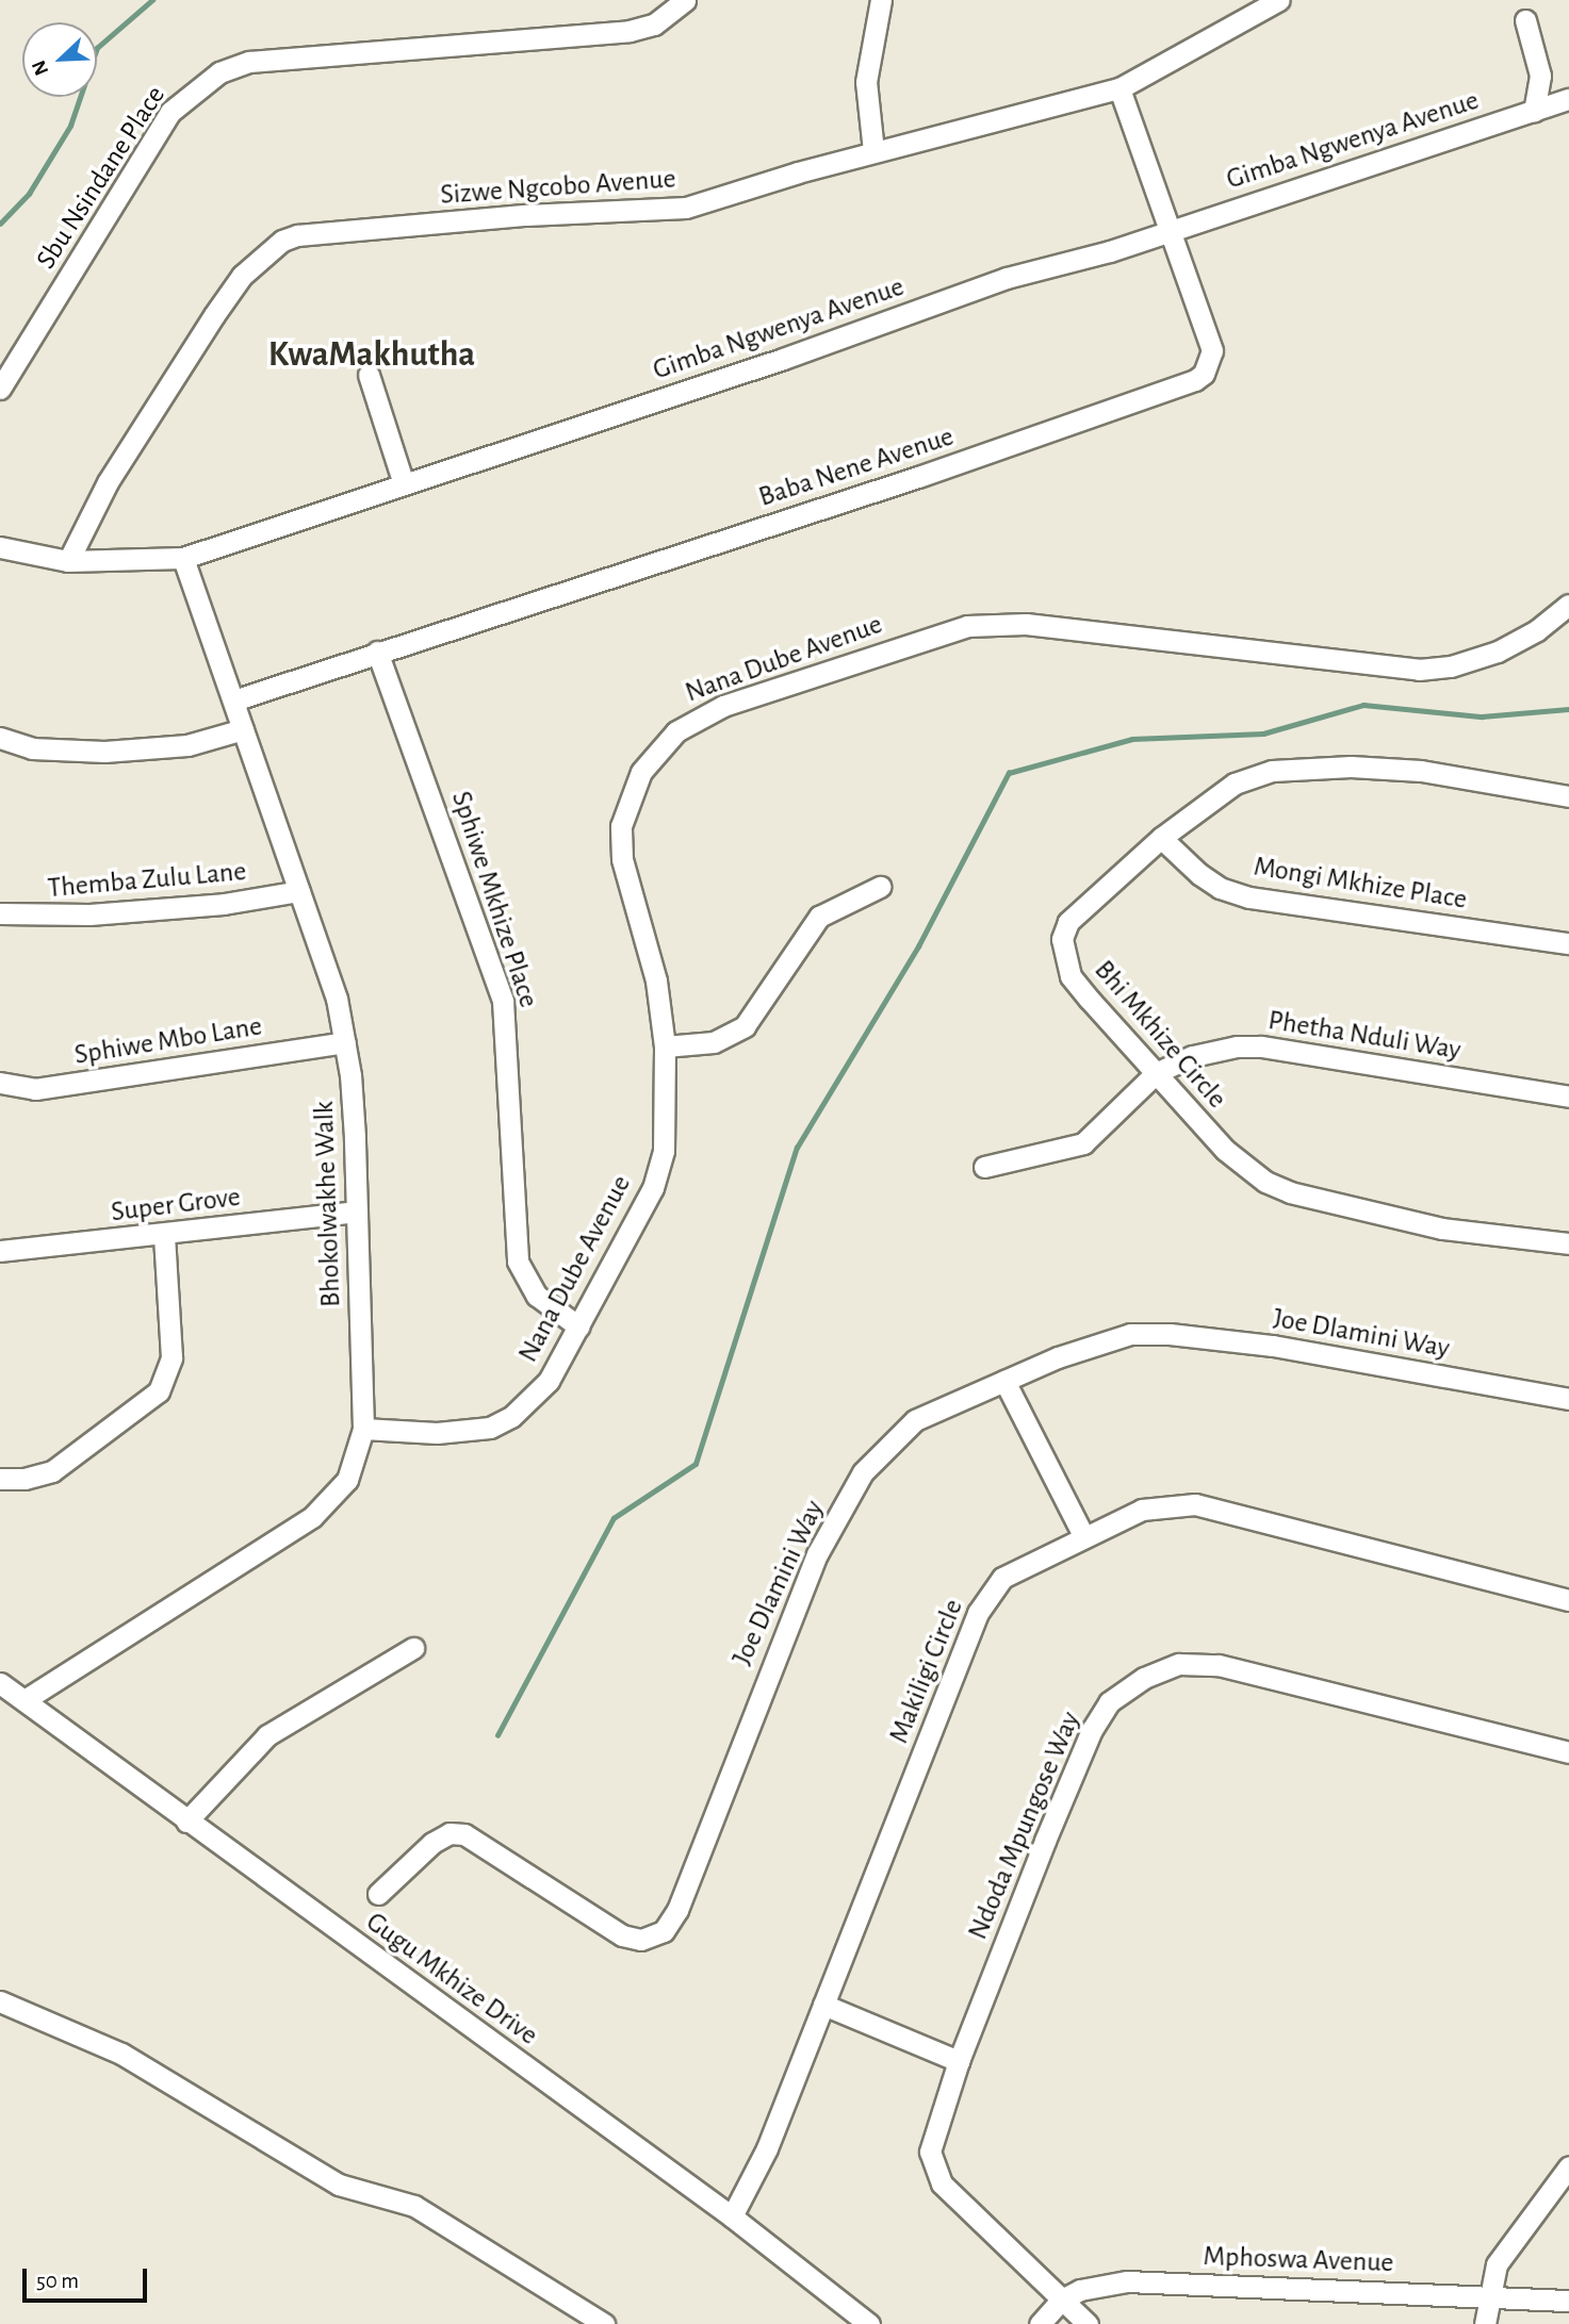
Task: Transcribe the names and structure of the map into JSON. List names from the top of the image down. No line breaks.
{"streets":{"street":["Gimba Ngwenya Avenue","Sbu Nsindane Place","Sizwe Ngcobo Avenue","Baba Nene Avenue","Nana Dube Avenue","Themba Zulu Lane","Mongi Mkhize Place","Sphiwe Mkhize Place","Bhi Mkhize Circle","Phetha Nduli Way","Sphiwe Mbo Lane","Bhokolwakhe Walk","Super Grove","Joe Dlamini Way","Makiligi Circle","Ndoda Mpungose Way","Gugu Mkhize Drive","Mphoswa Avenue"]},"crossings":[["Gimba Ngwenya Avenue","Sizwe Ngcobo Avenue"],["Gimba Ngwenya Avenue","Baba Nene Avenue"],["Gimba Ngwenya Avenue","Bhokolwakhe Walk"],["Sizwe Ngcobo Avenue","Baba Nene Avenue"],["Baba Nene Avenue","Sphiwe Mkhize Place"],["Baba Nene Avenue","Bhokolwakhe Walk"],["Nana Dube Avenue","Sphiwe Mkhize Place"],["Nana Dube Avenue","Bhokolwakhe Walk"],["Themba Zulu Lane","Bhokolwakhe Walk"],["Mongi Mkhize Place","Bhi Mkhize Circle"],["Bhi Mkhize Circle","Phetha Nduli Way"],["Sphiwe Mbo Lane","Bhokolwakhe Walk"],["Bhokolwakhe Walk","Super Grove"],["Bhokolwakhe Walk","Gugu Mkhize Drive"],["Makiligi Circle","Gugu Mkhize Drive"],["Ndoda Mpungose Way","Mphoswa Avenue"]],"districts":["KwaMakhutha"],"scale_bar":"50 m","north":"bottom left"}
